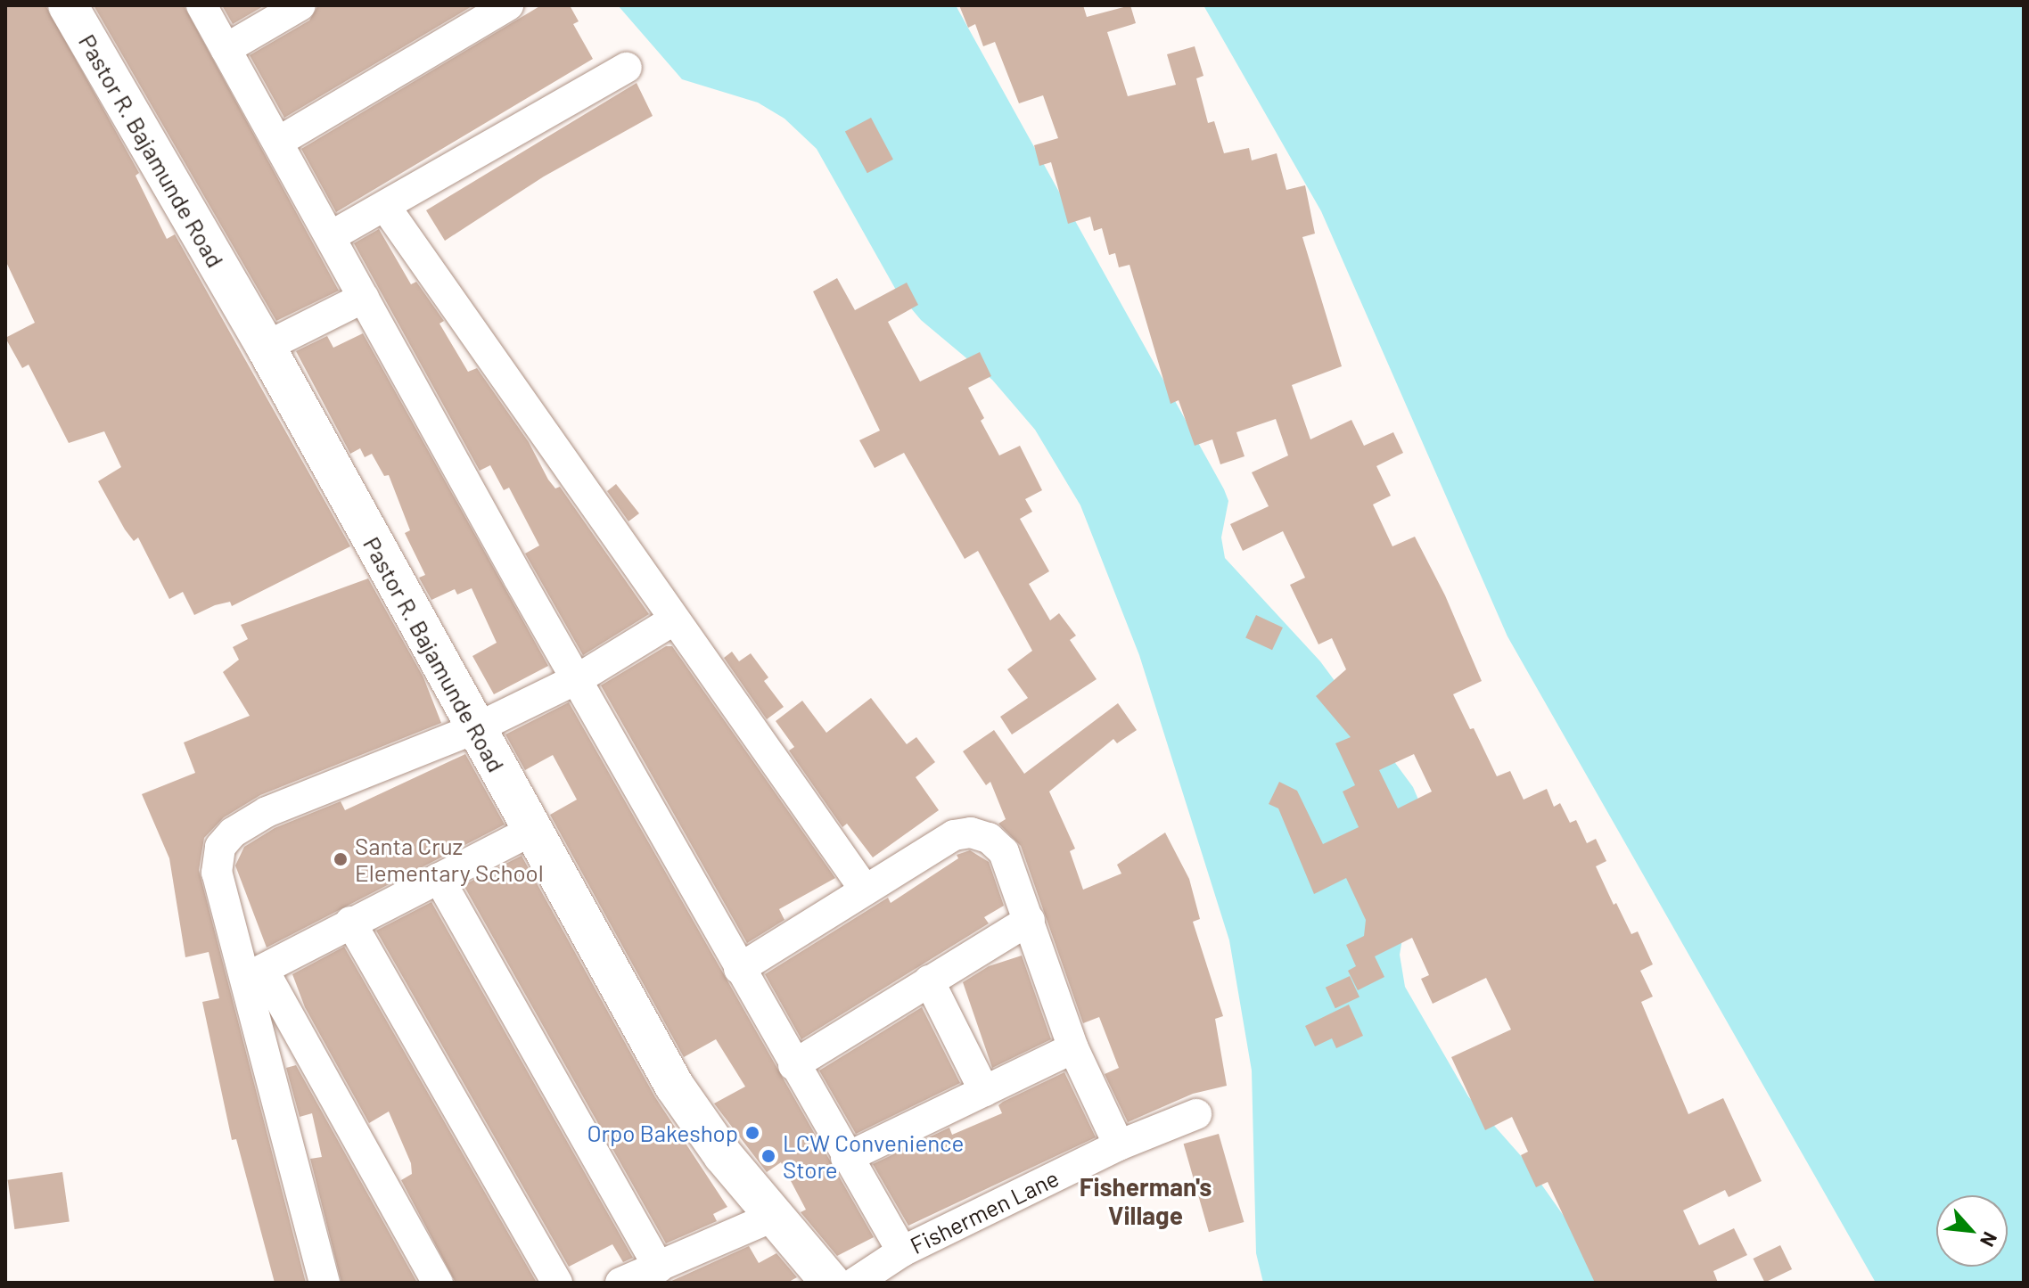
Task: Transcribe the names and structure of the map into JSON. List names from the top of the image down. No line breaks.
{"streets":{"street":["Pastor R. Bajamunde Road","Fishermen Lane"]},"districts":["Fisherman's Village"],"places":["Santa Cruz Elementary School","Orpo Bakeshop","LCW Convenience Store"],"north":"bottom right"}
